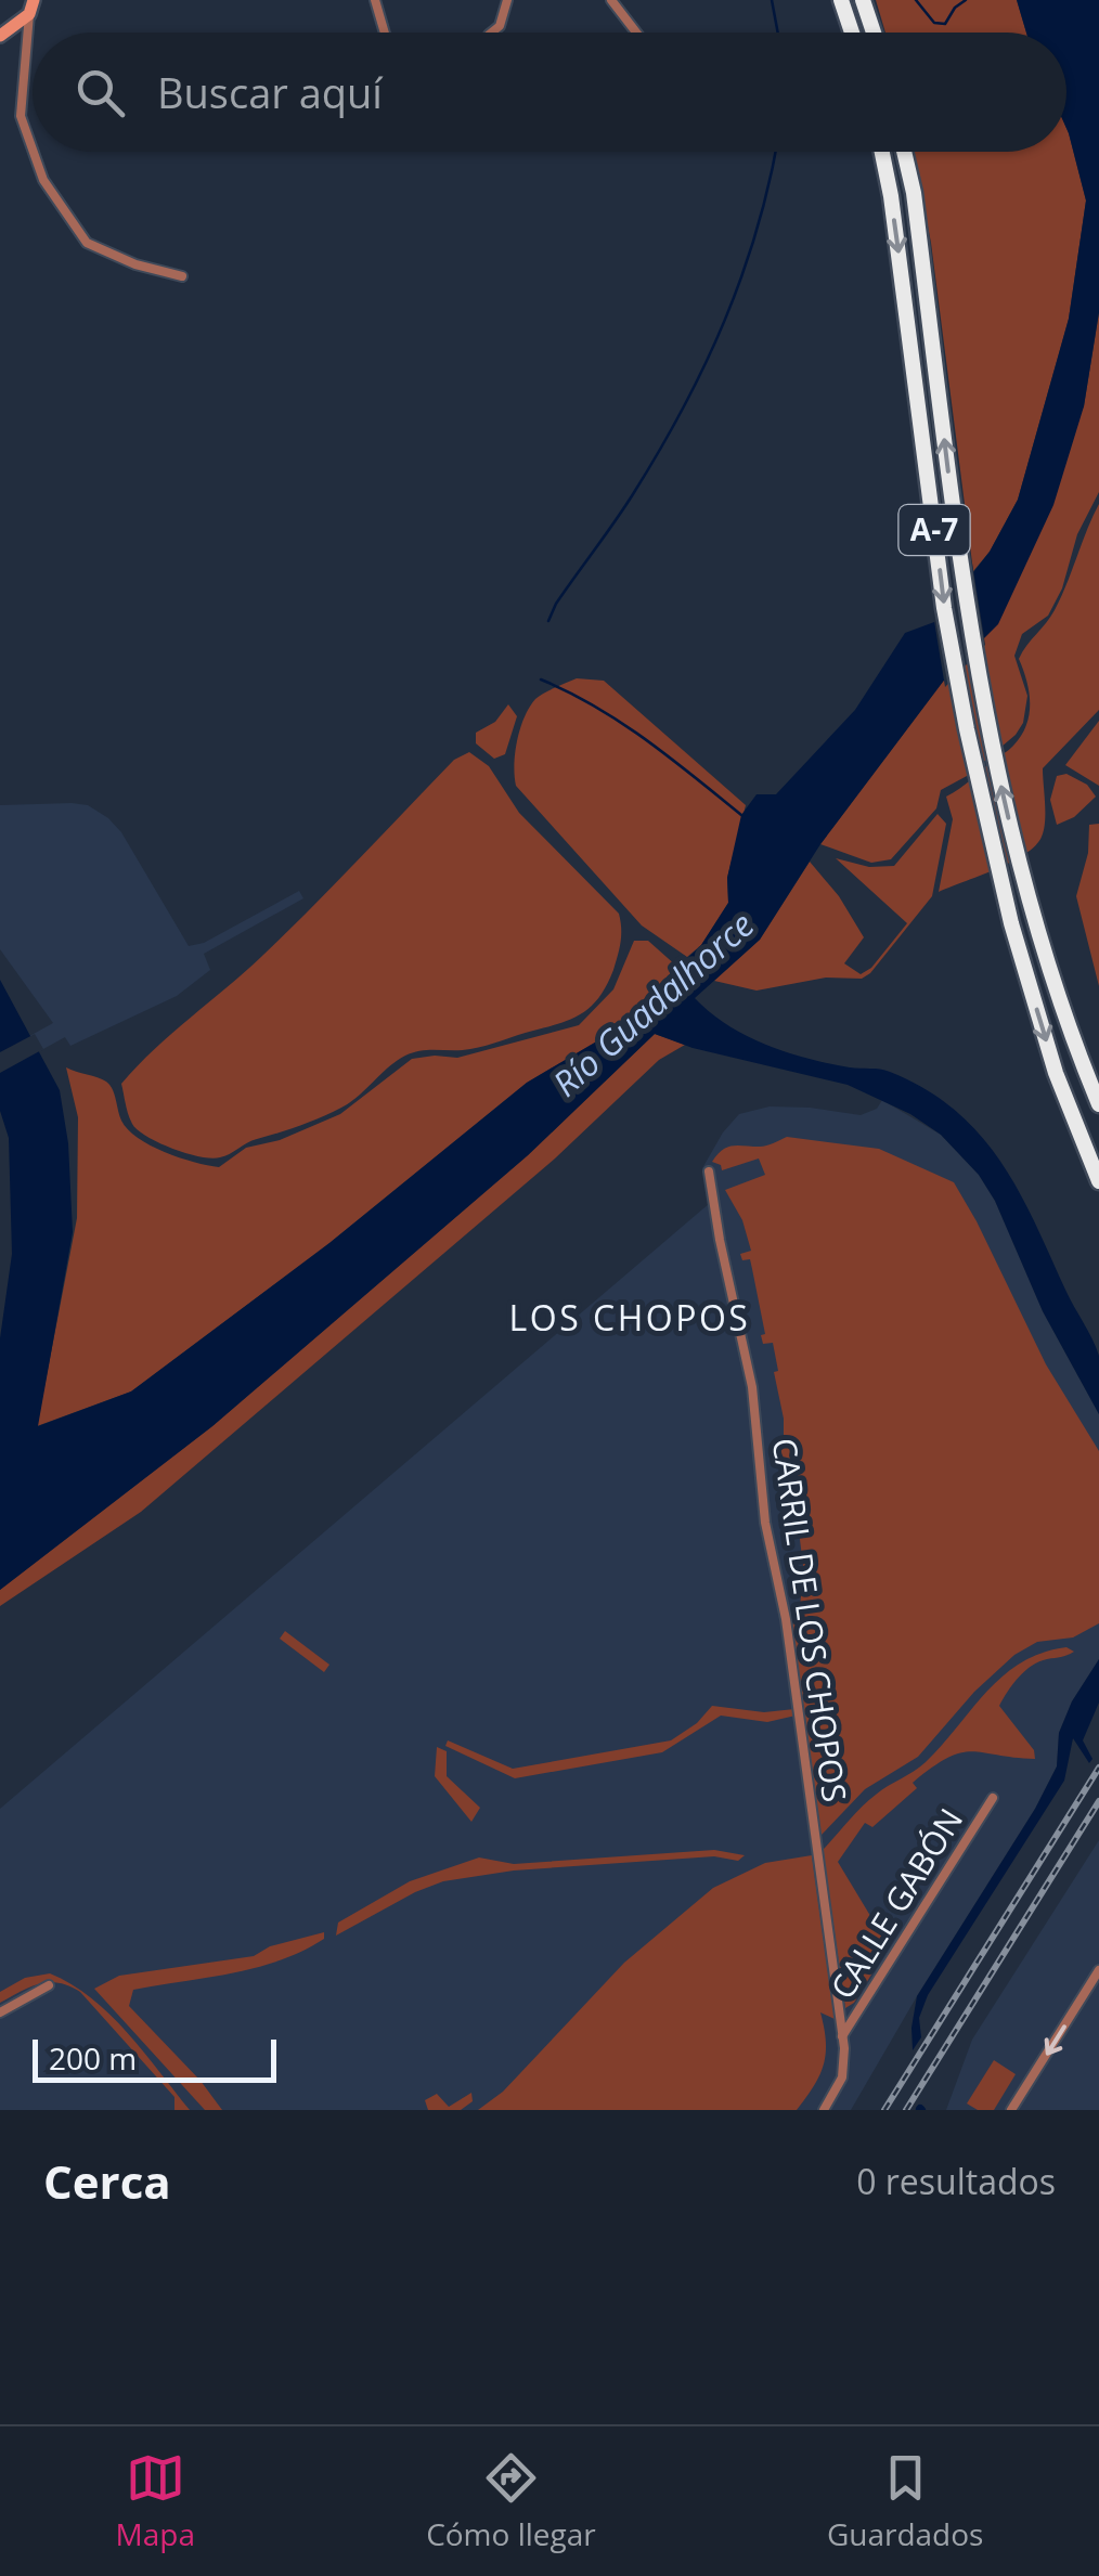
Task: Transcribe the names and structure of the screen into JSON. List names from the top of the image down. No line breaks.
{"streets":{"highway":["A-7"],"street":["CARRIL DE LOS CHOPOS","CALLE GABÓN"]},"crossings":[["CARRIL DE LOS CHOPOS","CALLE GABÓN"]],"districts":["LOS CHOPOS"],"water":["Río Guadalhorce"],"scale_bar":"200 m","page":{"search":"Buscar aquí","scale":"200 m","heading":["Cerca","0 resultados"],"nav":["Mapa","Cómo llegar","Guardados"]}}
